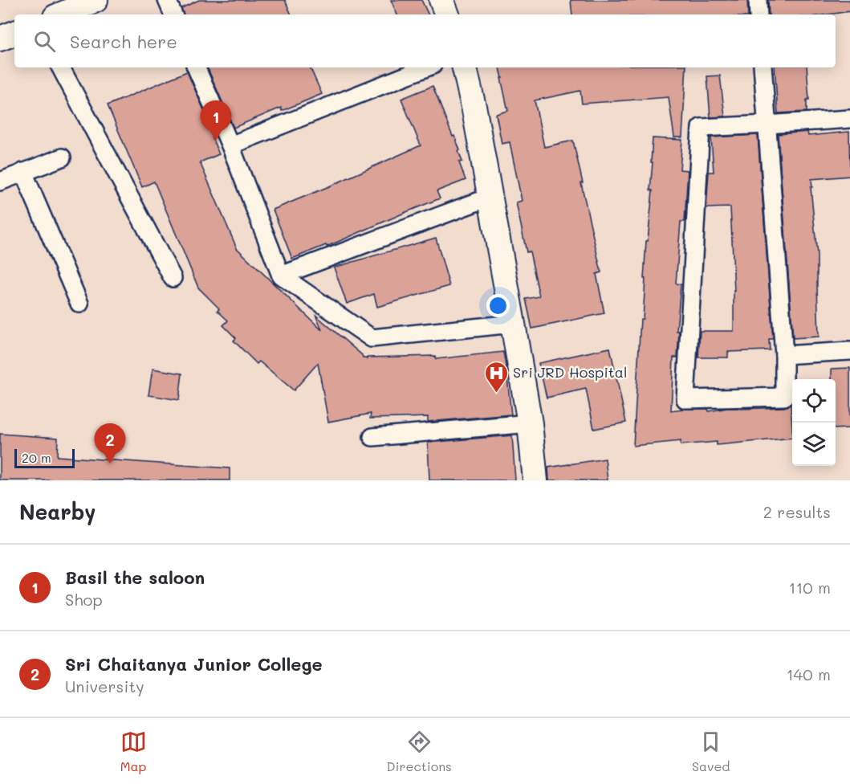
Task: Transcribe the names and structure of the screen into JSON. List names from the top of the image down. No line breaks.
{"places":{"hospital":["Sri JRD Hospital"]},"scale_bar":"20 m","page":{"search":"Search here","pins":["1","2"],"scale":"20 m","heading":["Nearby","2 results"],"list":[{"mark":"1","name":"Basil the saloon","note":"Shop","value":"110 m"},{"mark":"2","name":"Sri Chaitanya Junior College","note":"University","value":"140 m"}],"nav":["Map","Directions","Saved"]}}
